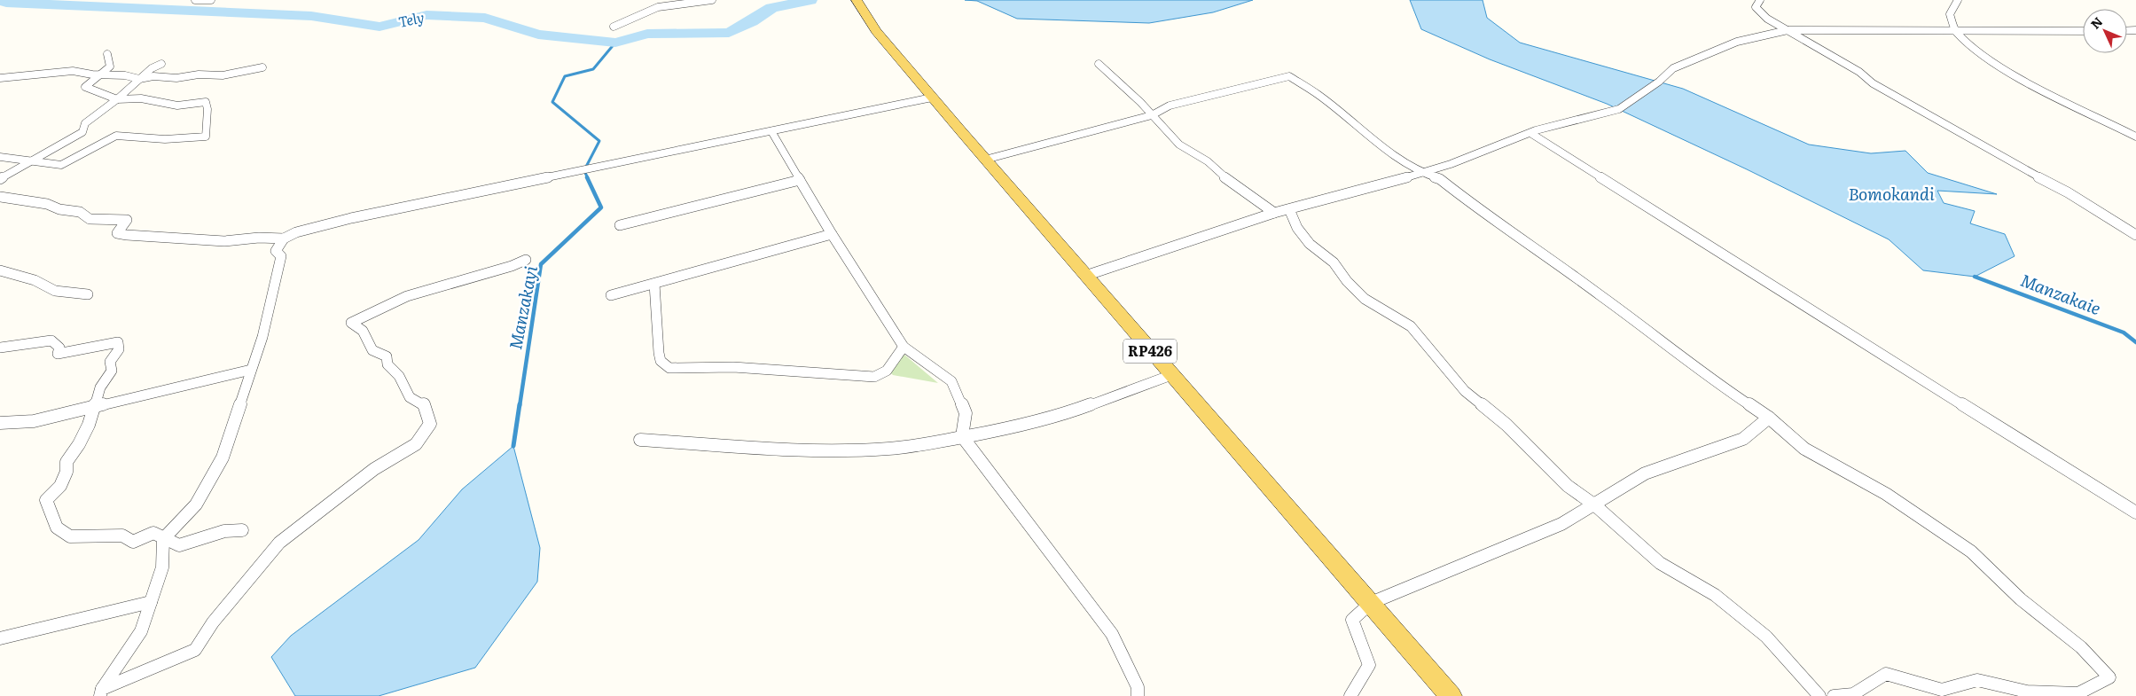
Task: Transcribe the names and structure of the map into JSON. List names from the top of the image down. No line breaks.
{"streets":{"main road":["RP426"]},"water":["Tely","Bomokandi","Manzakaie","Manzakayi"],"north":"top left"}
